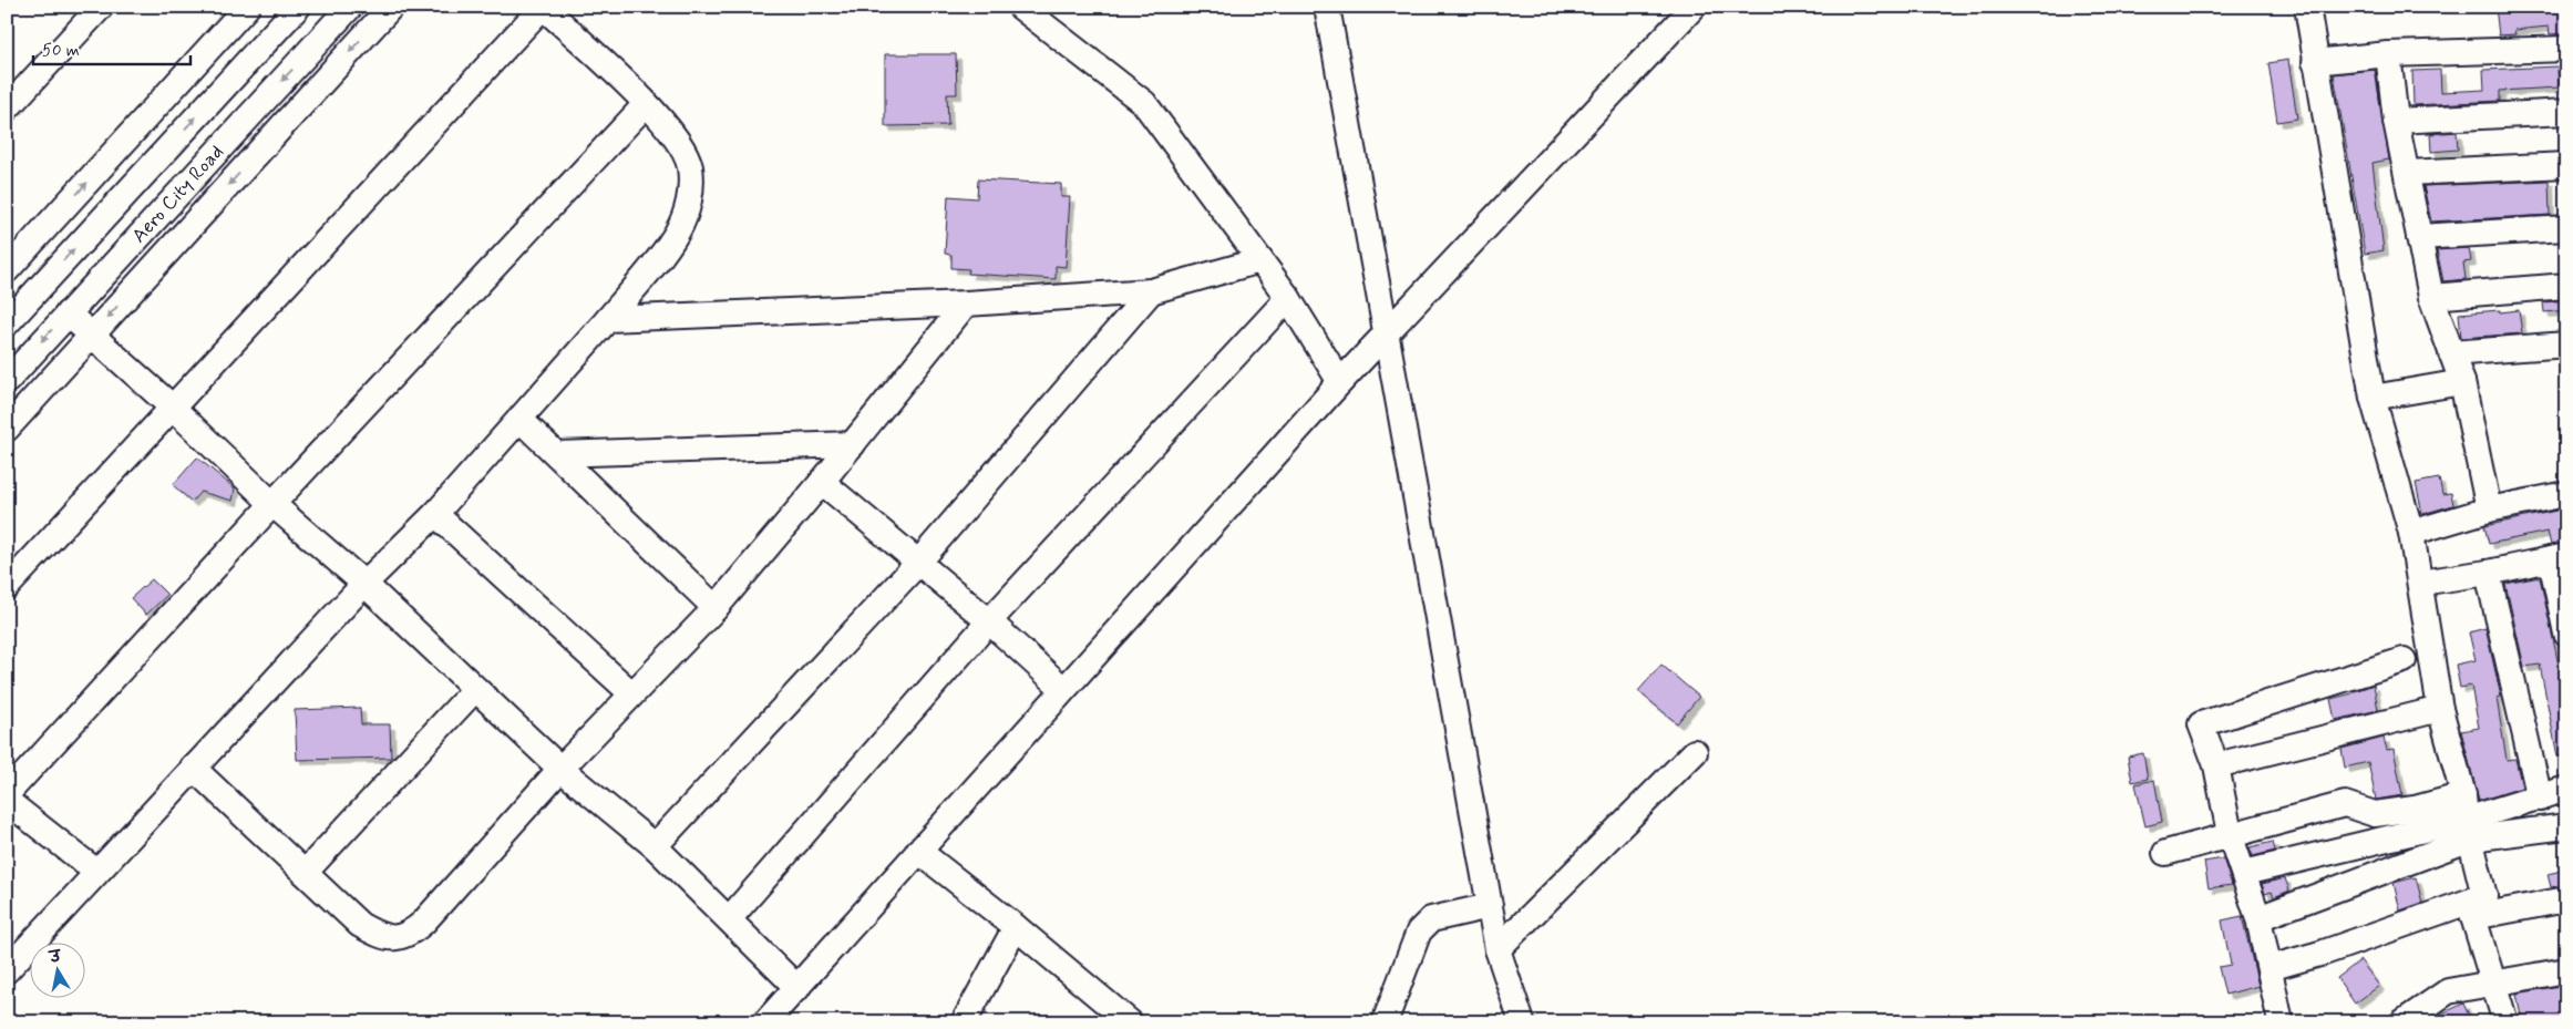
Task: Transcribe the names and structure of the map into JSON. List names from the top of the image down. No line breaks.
{"streets":{"street":["Aero City Road"]},"scale_bar":"50 m","north":"top"}
